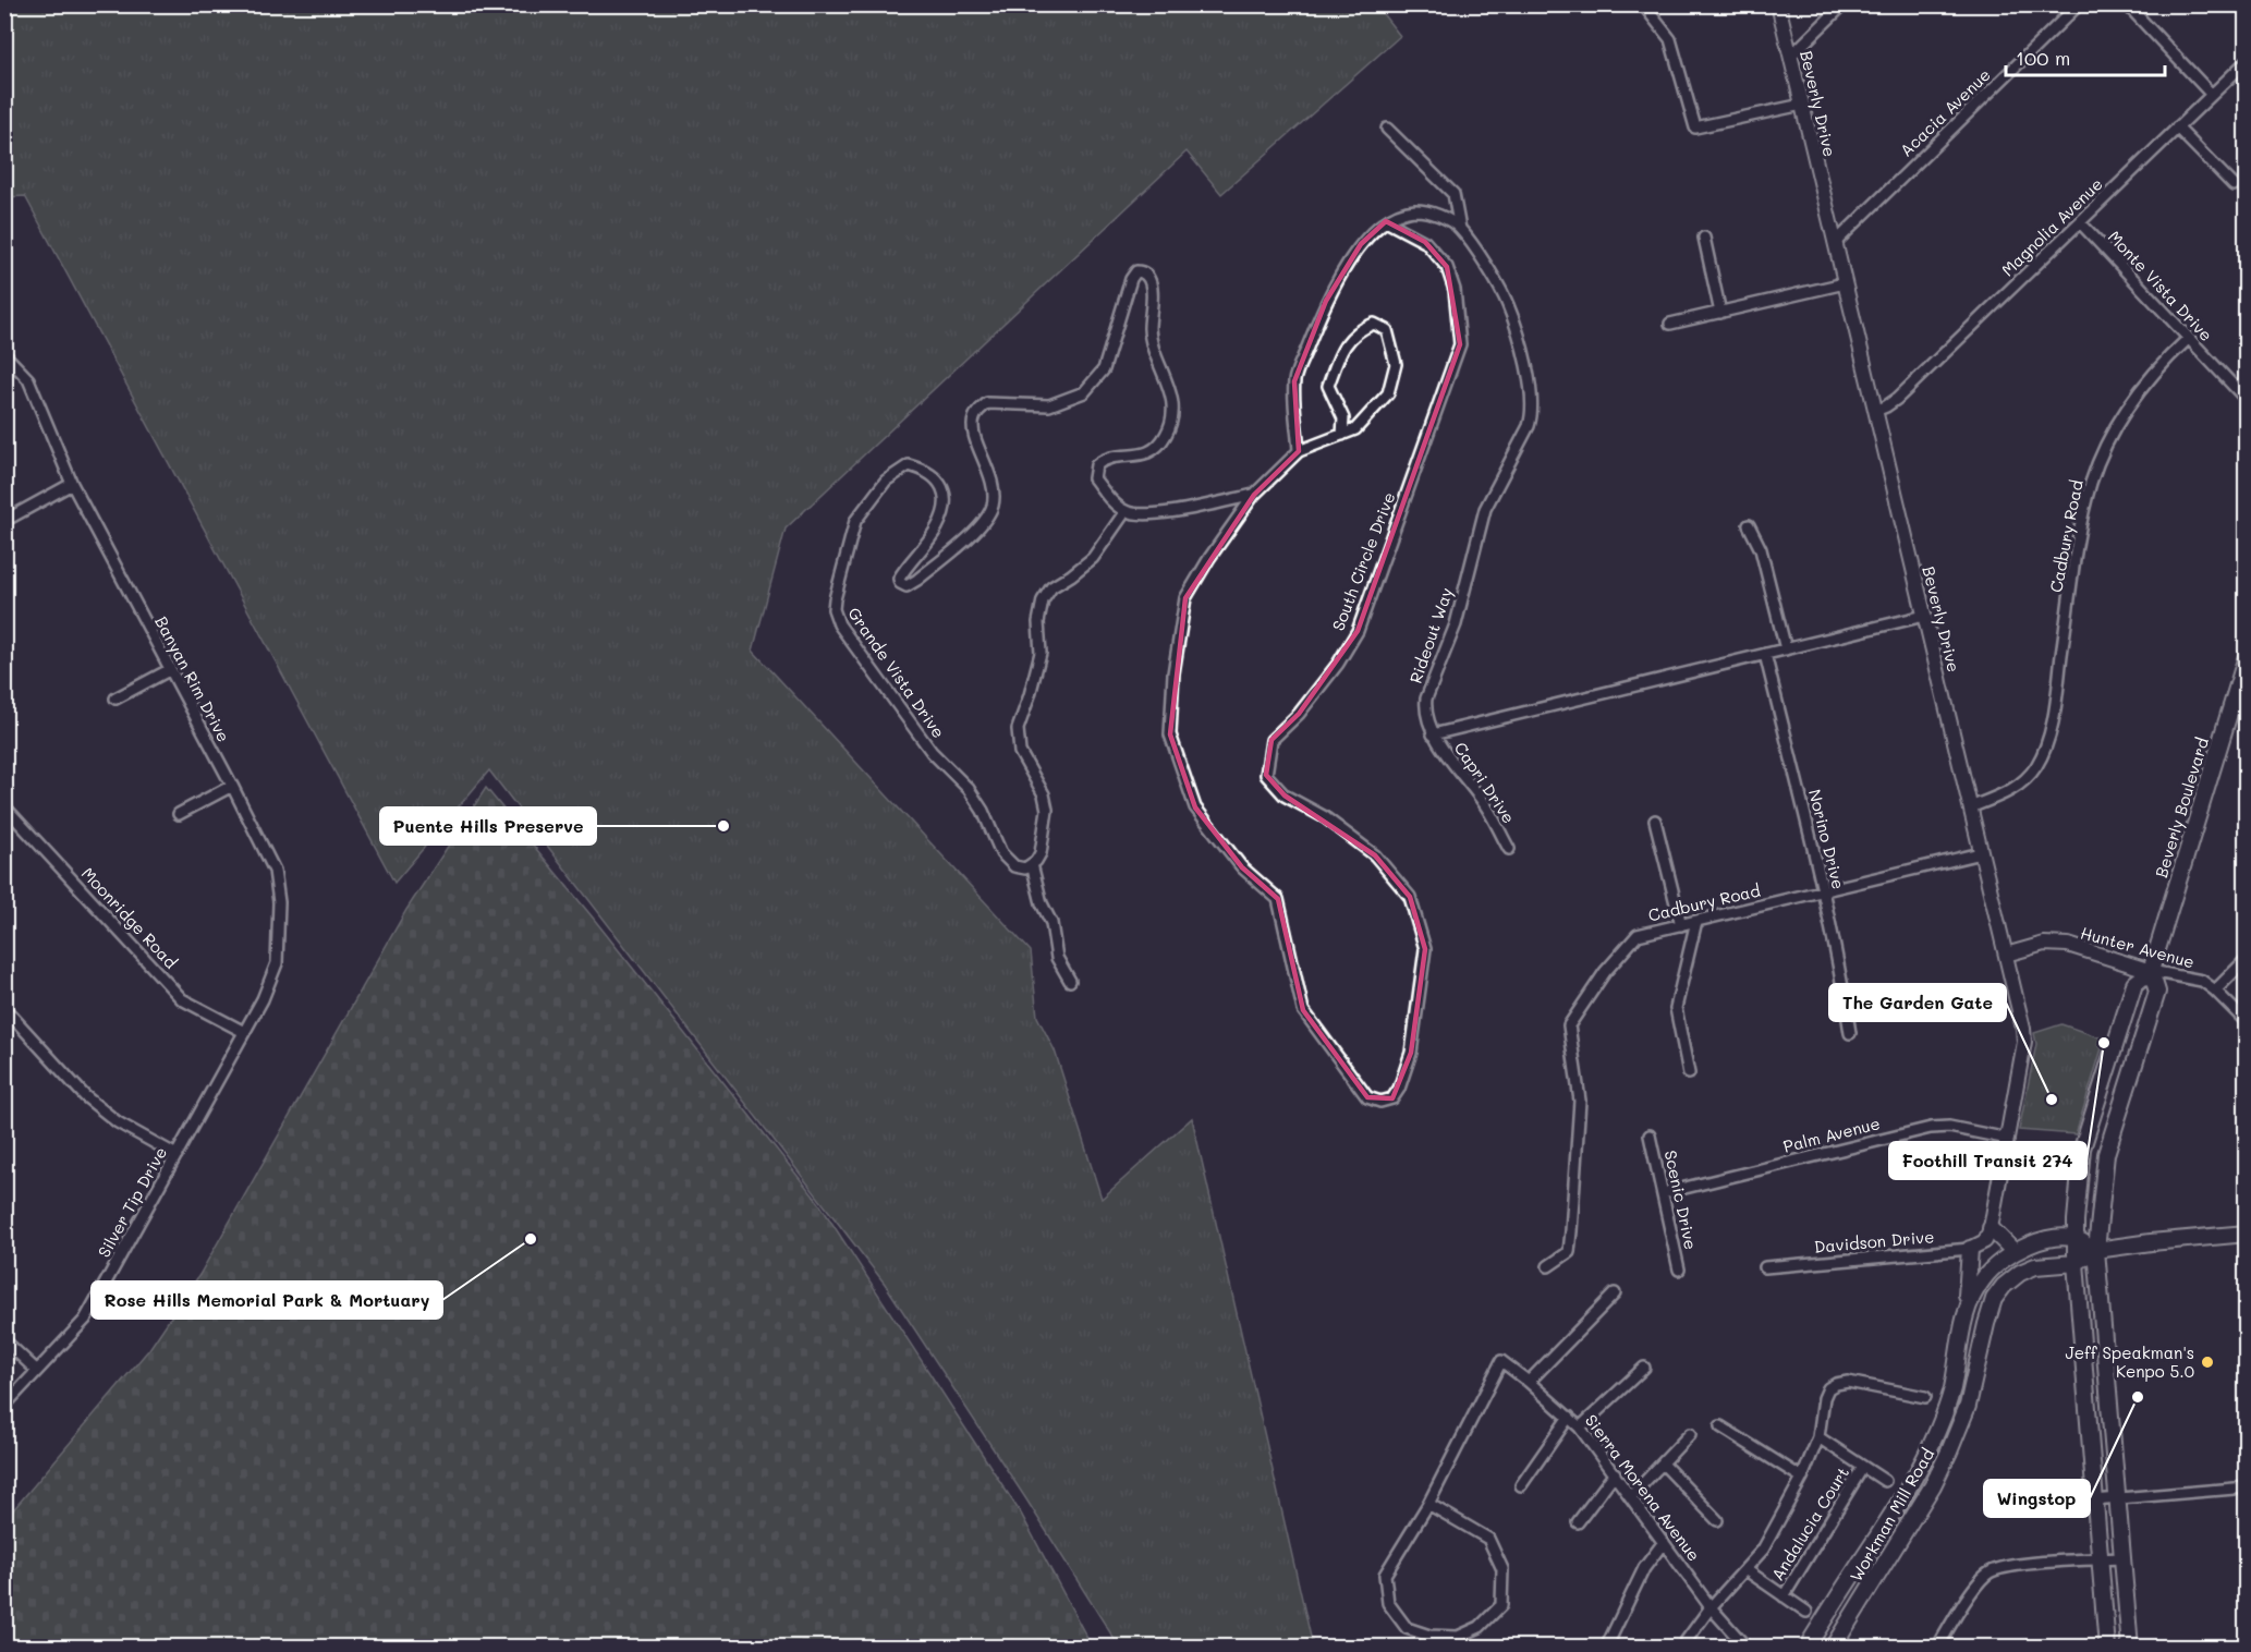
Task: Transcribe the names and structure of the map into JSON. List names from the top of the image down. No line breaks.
{"streets":{"main road":["Beverly Boulevard","Workman Mill Road"],"street":["Beverly Drive","Acacia Avenue","Magnolia Avenue","Monte Vista Drive","Cadbury Road","South Circle Drive","Rideout Way","Grande Vista Drive","Banyan Rim Drive","Capri Drive","Norino Drive","Moonridge Road","Hunter Avenue","Palm Avenue","Scenic Drive","Silver Tip Drive","Davidson Drive","Sierra Morena Avenue","Andalucia Court"]},"crossings":[["Beverly Drive","Acacia Avenue"],["Beverly Drive","Magnolia Avenue"],["Beverly Drive","Cadbury Road"],["Beverly Drive","Hunter Avenue"],["Beverly Drive","Palm Avenue"],["Beverly Drive","Davidson Drive"],["Magnolia Avenue","Monte Vista Drive"],["Monte Vista Drive","Cadbury Road"],["Cadbury Road","Norino Drive"],["Rideout Way","Capri Drive"],["Banyan Rim Drive","Moonridge Road"],["Banyan Rim Drive","Silver Tip Drive"],["Beverly Boulevard","Hunter Avenue"],["Beverly Boulevard","Workman Mill Road"],["Moonridge Road","Silver Tip Drive"],["Palm Avenue","Scenic Drive"]],"places":["Puente Hills Preserve","Foothill Transit 274","The Garden Gate","Rose Hills Memorial Park & Mortuary","Jeff Speakman's Kenpo 5.0","Wingstop"],"scale_bar":"100 m"}
